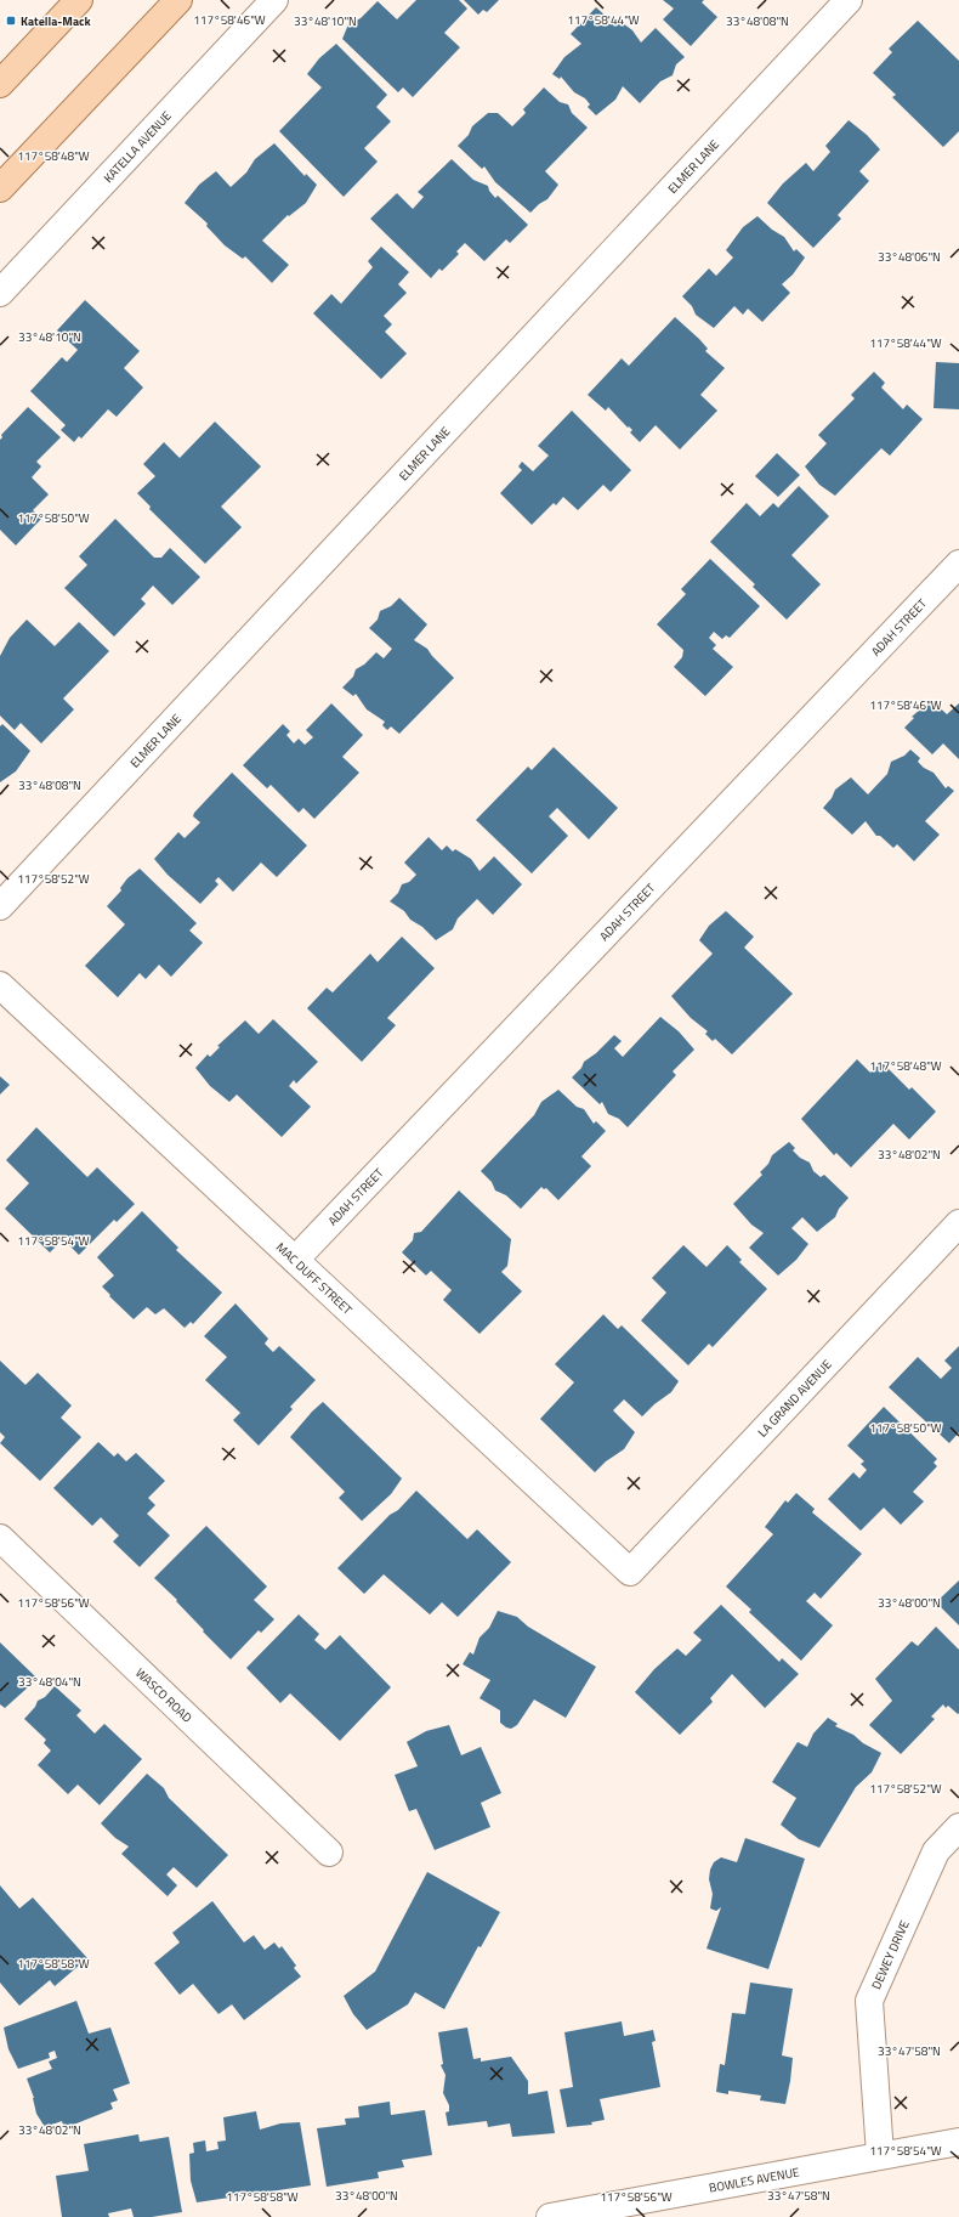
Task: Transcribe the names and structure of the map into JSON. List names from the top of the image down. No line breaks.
{"streets":{"street":["KATELLA AVENUE","ELMER LANE","ADAH STREET","MAC DUFF STREET","LA GRAND AVENUE","WASCO ROAD","DEWEY DRIVE","BOWLES AVENUE"]},"crossings":[["ADAH STREET","MAC DUFF STREET"],["MAC DUFF STREET","LA GRAND AVENUE"],["DEWEY DRIVE","BOWLES AVENUE"]],"places":{"transit":["Katella-Mack"]},"coordinates":["117°58'46\"W","117°58'44\"W","33°48'10\"N","33°48'08\"N","117°58'48\"W","33°48'06\"N","117°58'50\"W","117°58'52\"W","33°48'02\"N","117°58'54\"W","117°58'56\"W","33°48'00\"N","33°48'04\"N","117°58'58\"W","33°47'58\"N"]}
